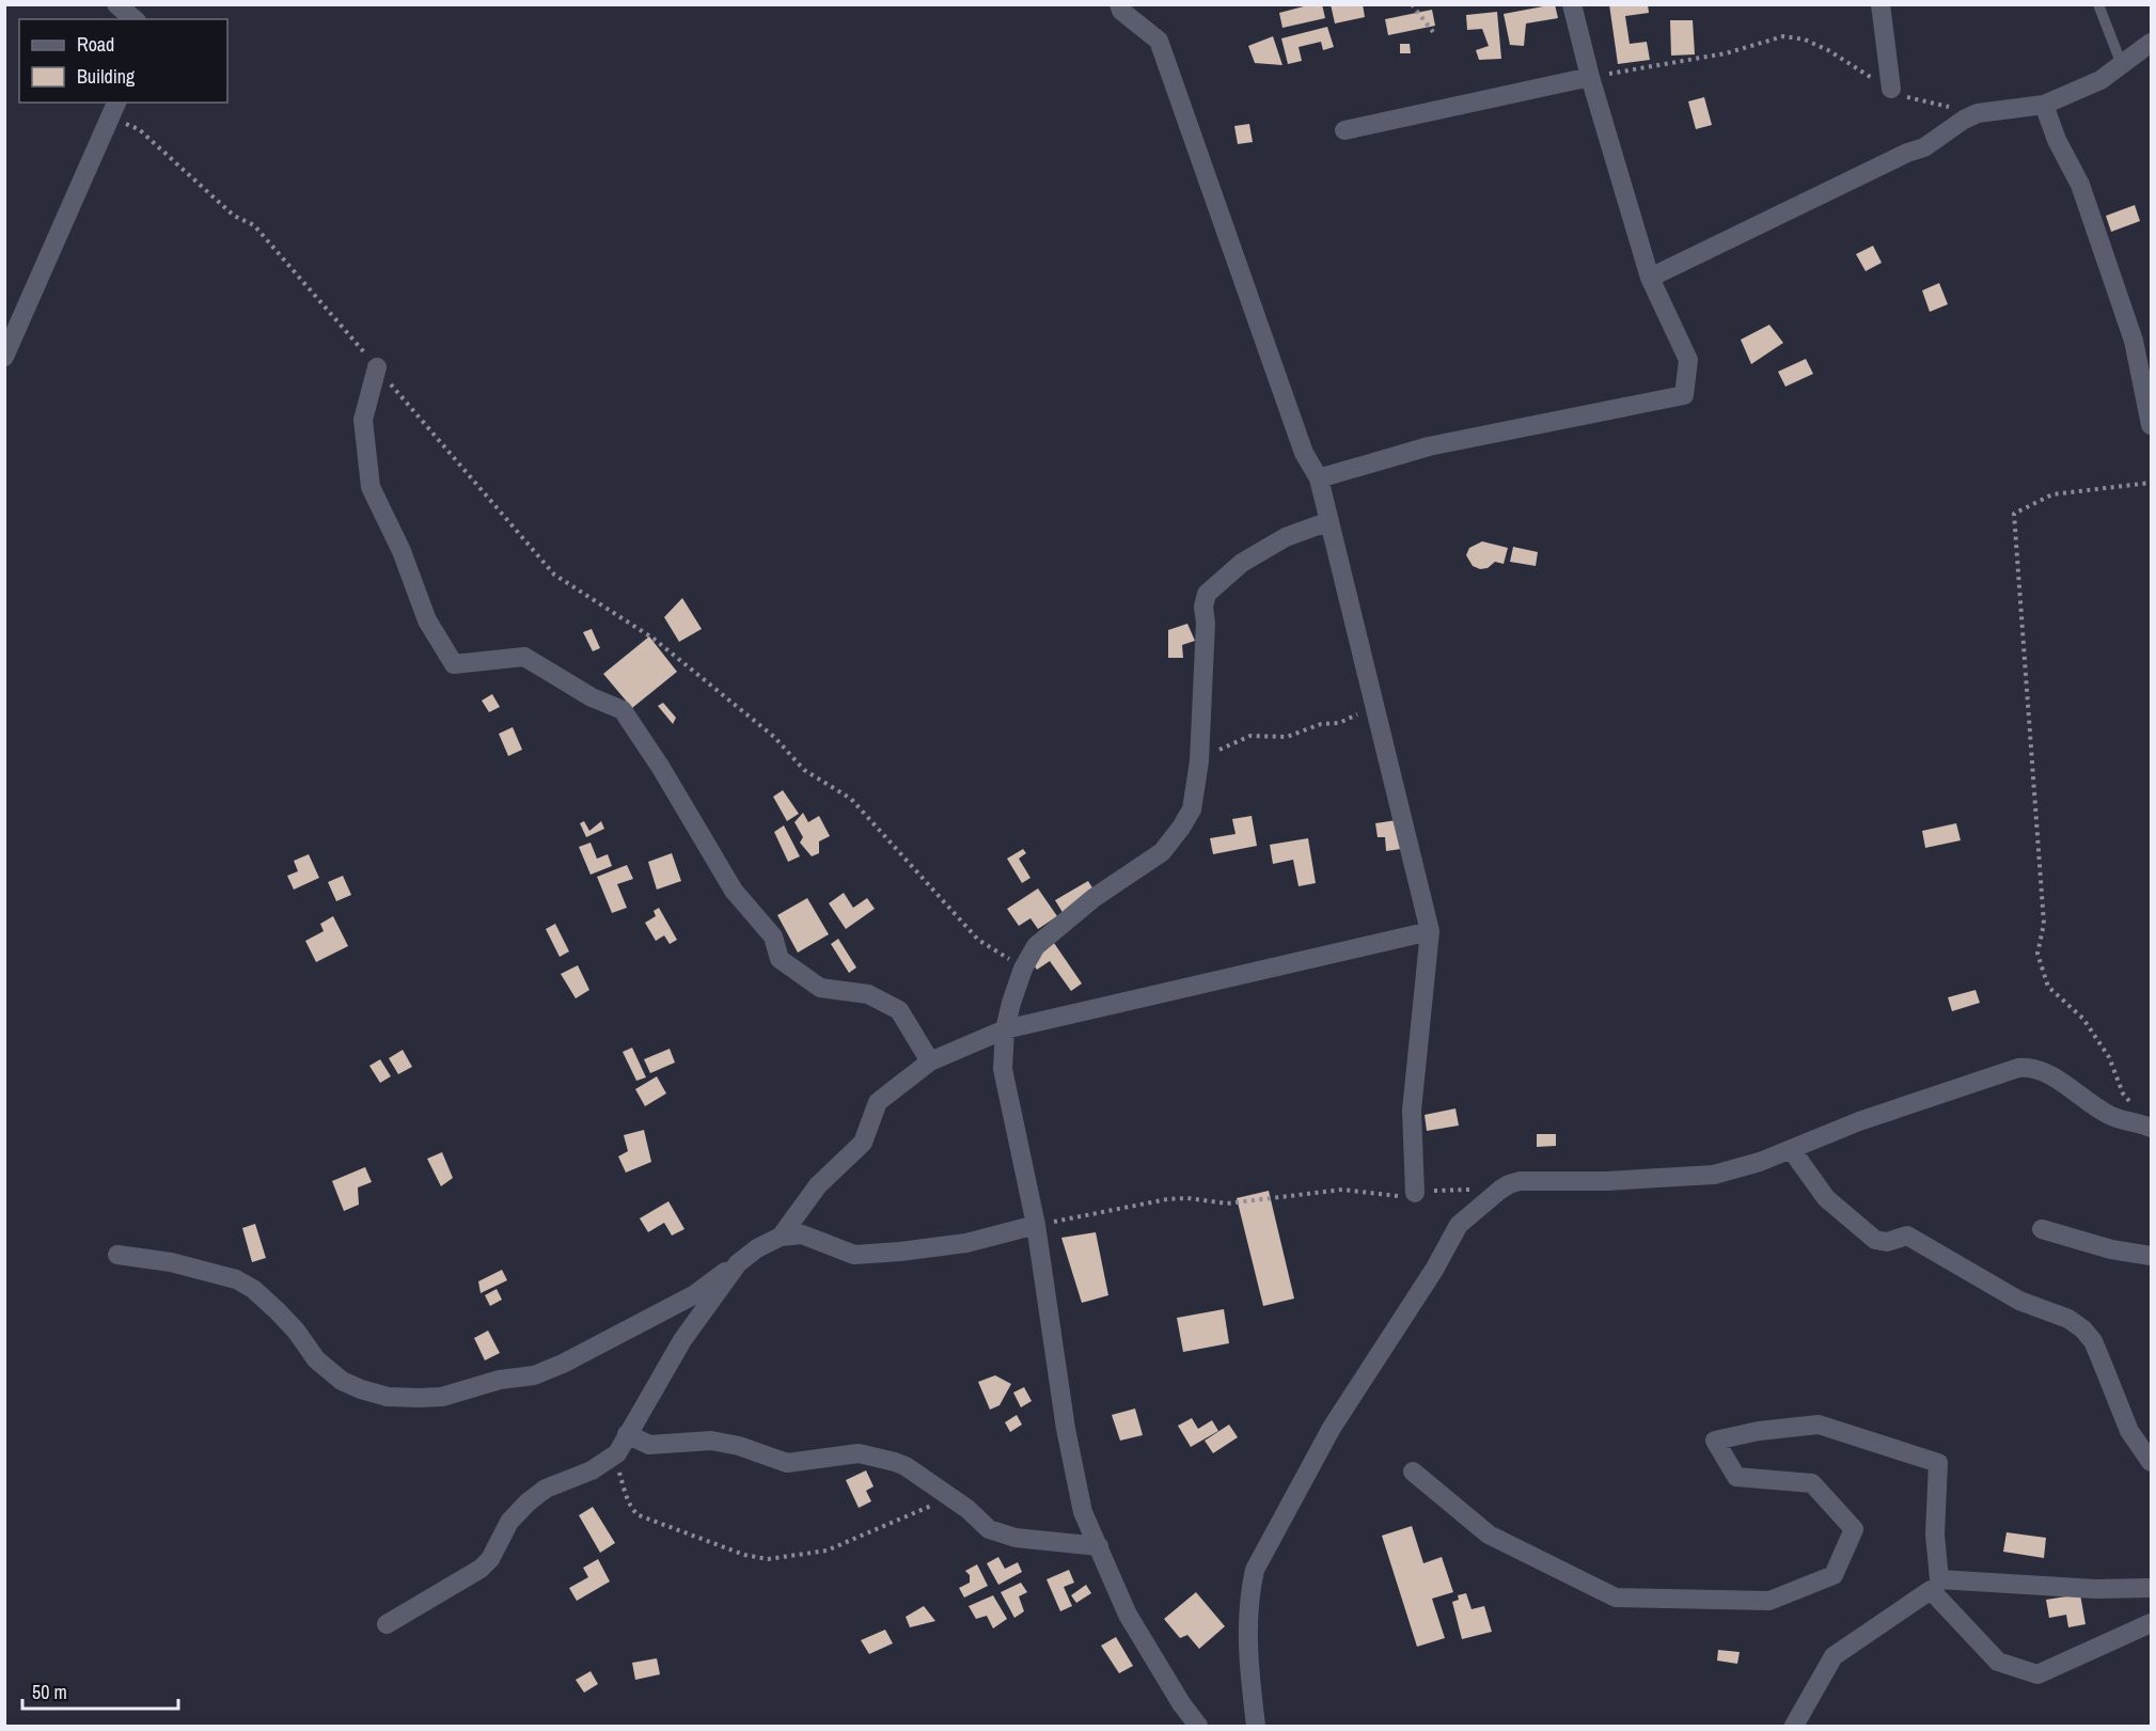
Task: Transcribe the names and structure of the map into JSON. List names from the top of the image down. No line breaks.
{"legend":["Road","Building"],"scale_bar":"50 m"}
